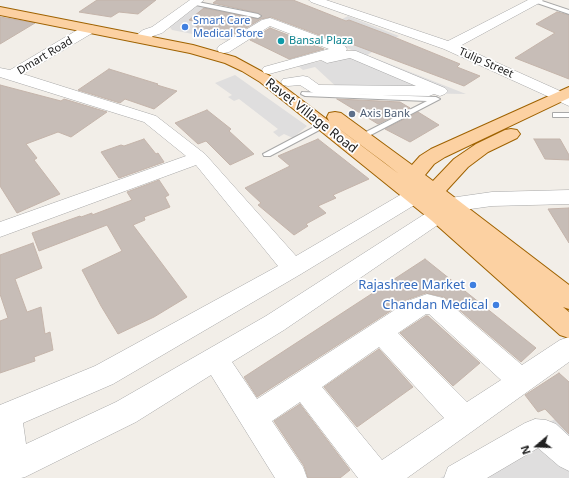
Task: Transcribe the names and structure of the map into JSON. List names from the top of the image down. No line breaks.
{"streets":{"main road":["Ravet Village Road"],"street":["Dmart Road","Tulip Street"]},"crossings":[["Dmart Road","Ravet Village Road"]],"places":["Smart Care Medical Store","Bansal Plaza","Axis Bank","Rajashree Market","Chandan Medical"],"north":"left"}
